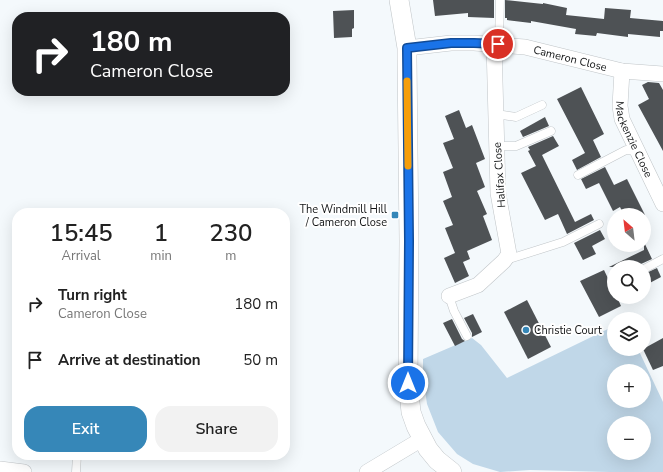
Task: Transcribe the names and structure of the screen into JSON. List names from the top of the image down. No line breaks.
{"streets":{"street":["Cameron Close","Mackenzie Close","Halifax Close"]},"crossings":[["Cameron Close","Mackenzie Close"],["Cameron Close","Halifax Close"]],"places":{"transit":["The Windmill Hill / Cameron Close"],"other":["Christie Court"]},"north":"top left","page":{"turn":["180 m","Cameron Close"],"map_buttons":["+","−"],"eta":["15:45","Arrival","1","min","230","m"],"list":[{"name":"Turn right","note":"Cameron Close","value":"180 m"},{"name":"Arrive at destination","value":"50 m"}],"buttons":["Exit","Share"]}}
